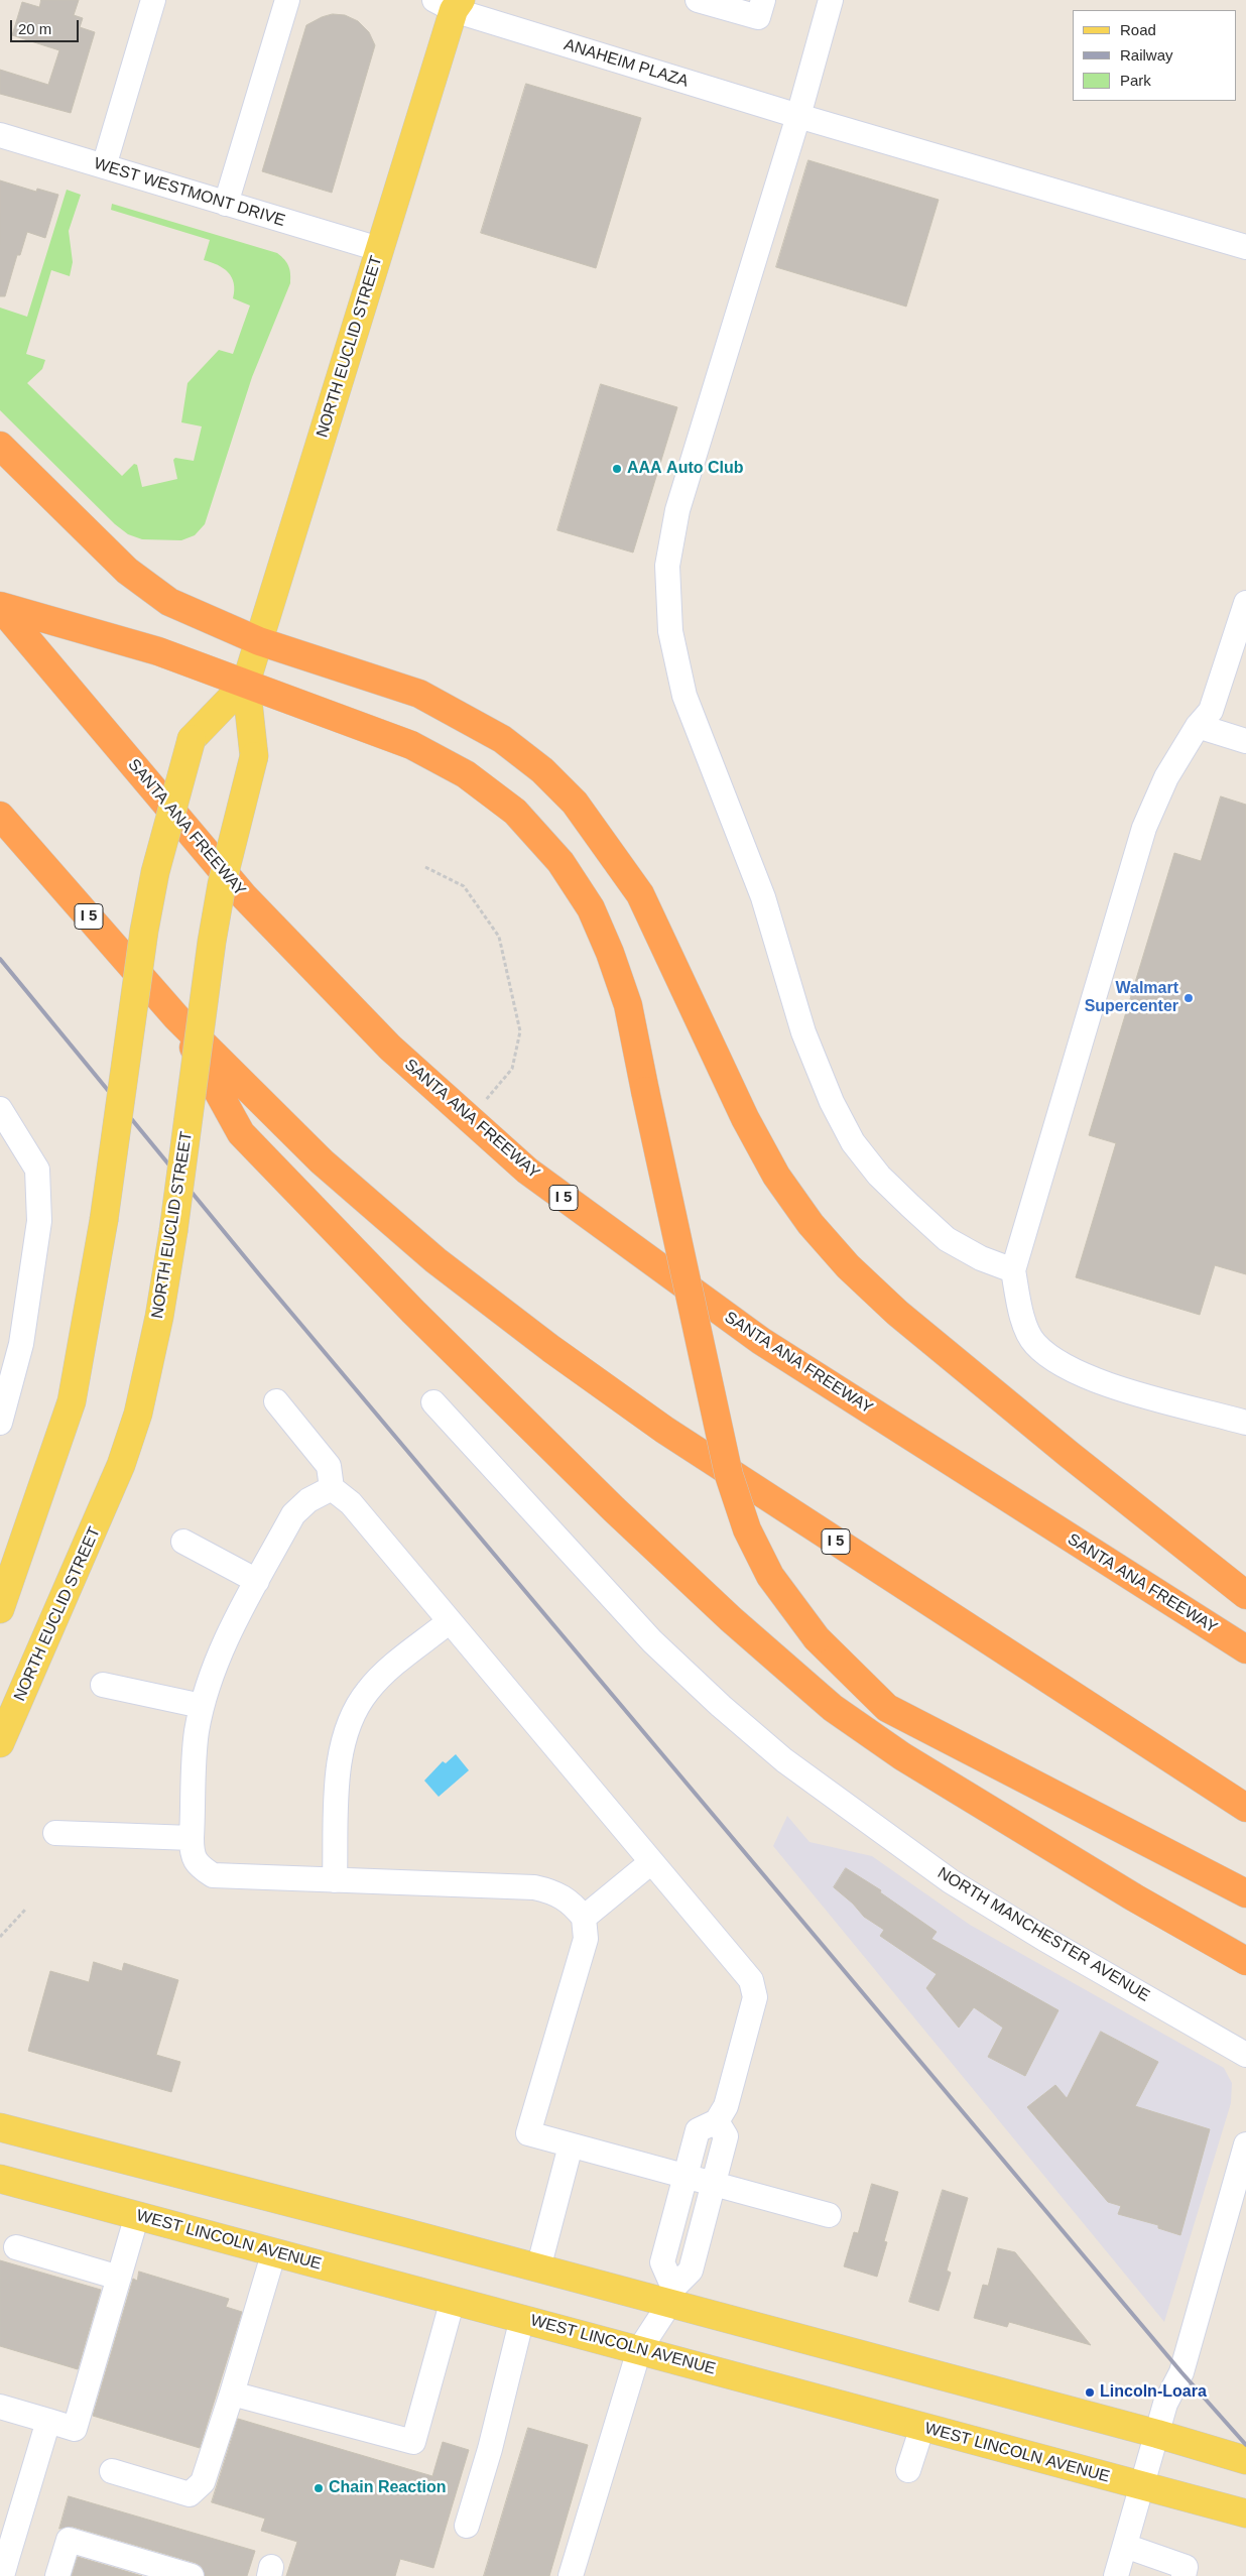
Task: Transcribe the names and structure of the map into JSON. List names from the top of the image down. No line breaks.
{"streets":{"highway":["SANTA ANA FREEWAY","I 5"],"main road":["NORTH EUCLID STREET","WEST LINCOLN AVENUE"],"street":["ANAHEIM PLAZA","WEST WESTMONT DRIVE","NORTH MANCHESTER AVENUE"]},"crossings":[["ANAHEIM PLAZA","NORTH EUCLID STREET"],["WEST WESTMONT DRIVE","NORTH EUCLID STREET"]],"places":["AAA Auto Club","Walmart Supercenter","Lincoln-Loara","Chain Reaction"],"legend":["Road","Railway","Park"],"scale_bar":"20 m"}
